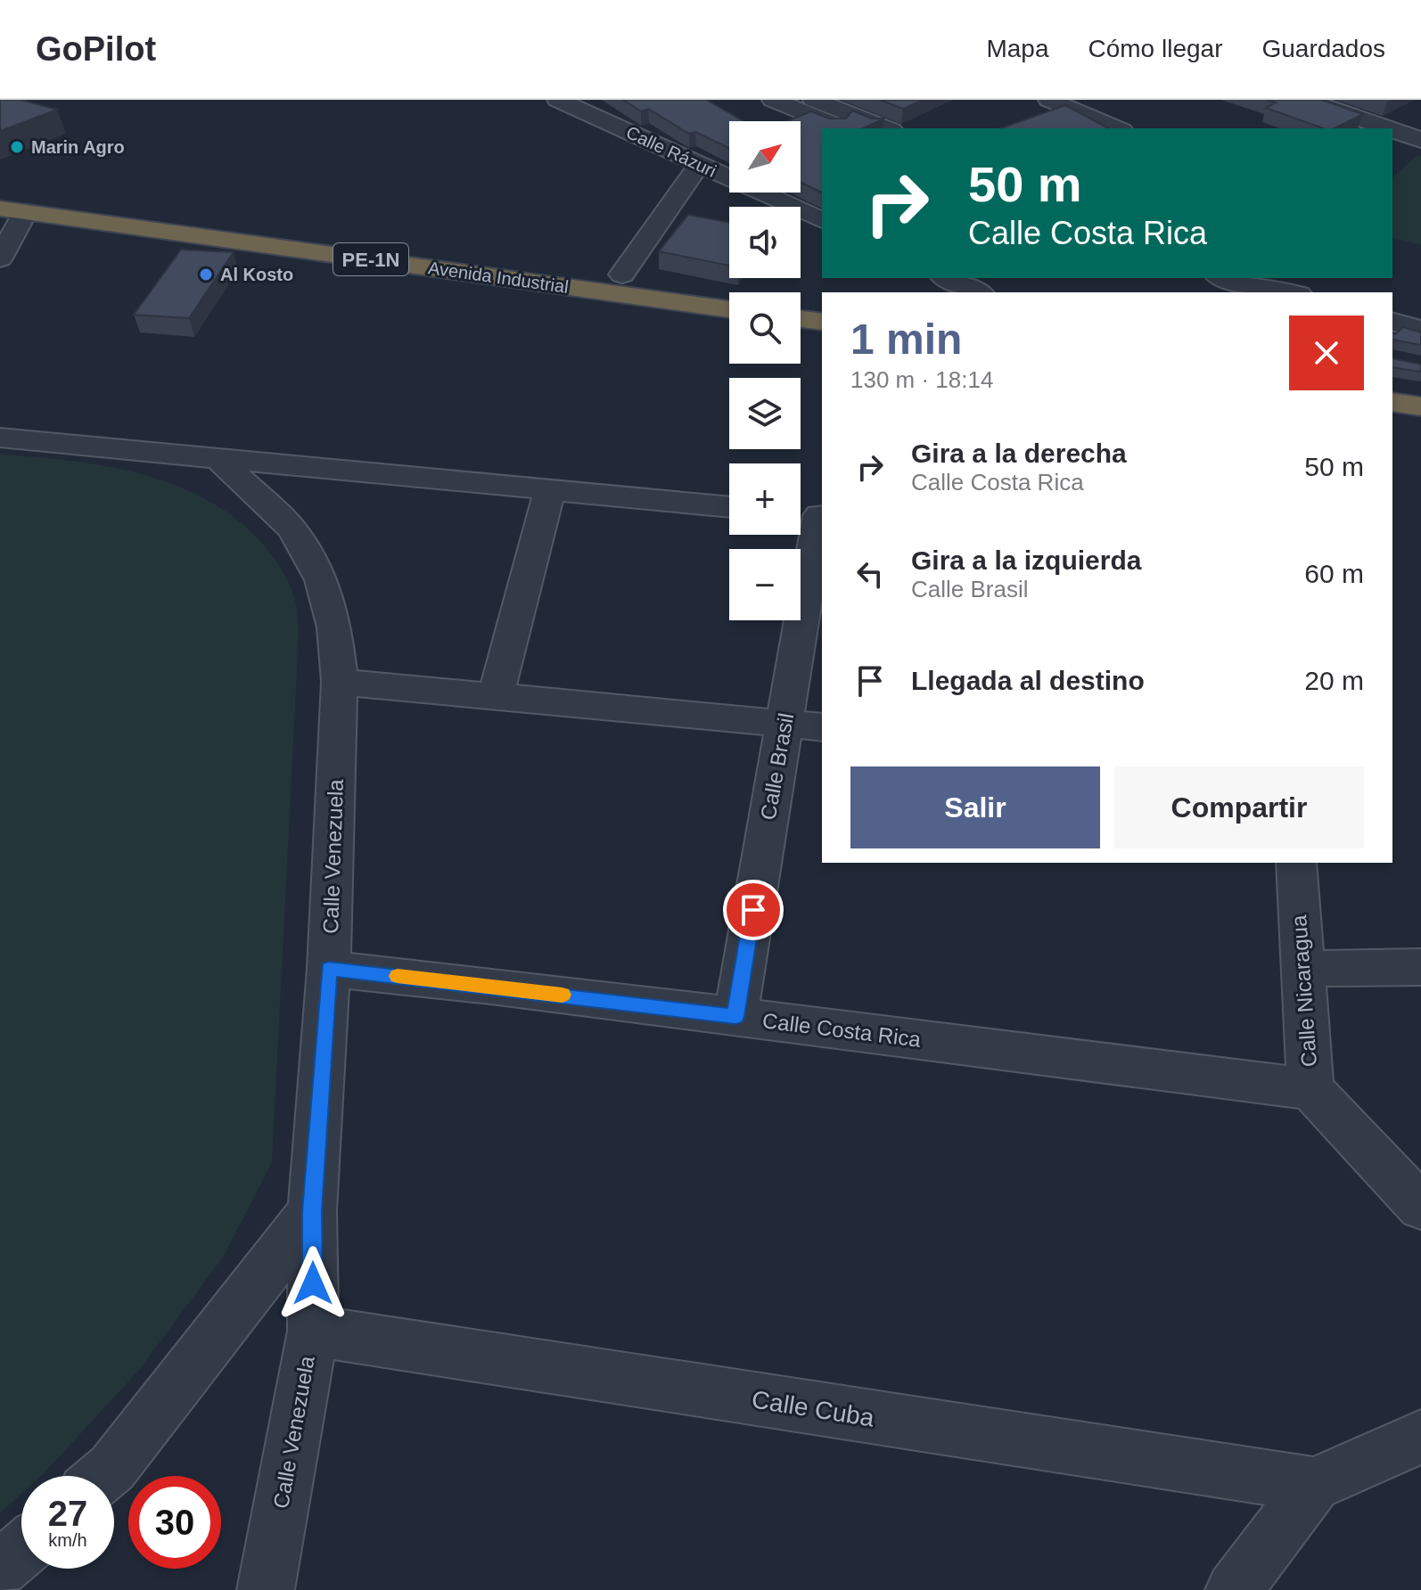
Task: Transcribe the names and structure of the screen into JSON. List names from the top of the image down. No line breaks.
{"streets":{"highway":["PE-1N","Avenida Industrial"],"street":["Calle Rázuri","Calle Brasil","Calle Venezuela","Calle Nicaragua","Calle Costa Rica","Calle Cuba"]},"crossings":[["Calle Brasil","Calle Costa Rica"],["Calle Venezuela","Calle Costa Rica"],["Calle Venezuela","Calle Cuba"],["Calle Nicaragua","Calle Costa Rica"]],"places":["Marin Agro","Al Kosto"],"north":"top right","page":{"header":"GoPilot","nav":["Mapa","Cómo llegar","Guardados"],"map_buttons":["+","−"],"turn":["50 m","Calle Costa Rica"],"heading":["1 min","130 m · 18:14"],"list":[{"name":"Gira a la derecha","note":"Calle Costa Rica","value":"50 m"},{"name":"Gira a la izquierda","note":"Calle Brasil","value":"60 m"},{"name":"Llegada al destino","value":"20 m"}],"buttons":["Salir","Compartir"],"speed":"27 km/h","limit":"30"}}
